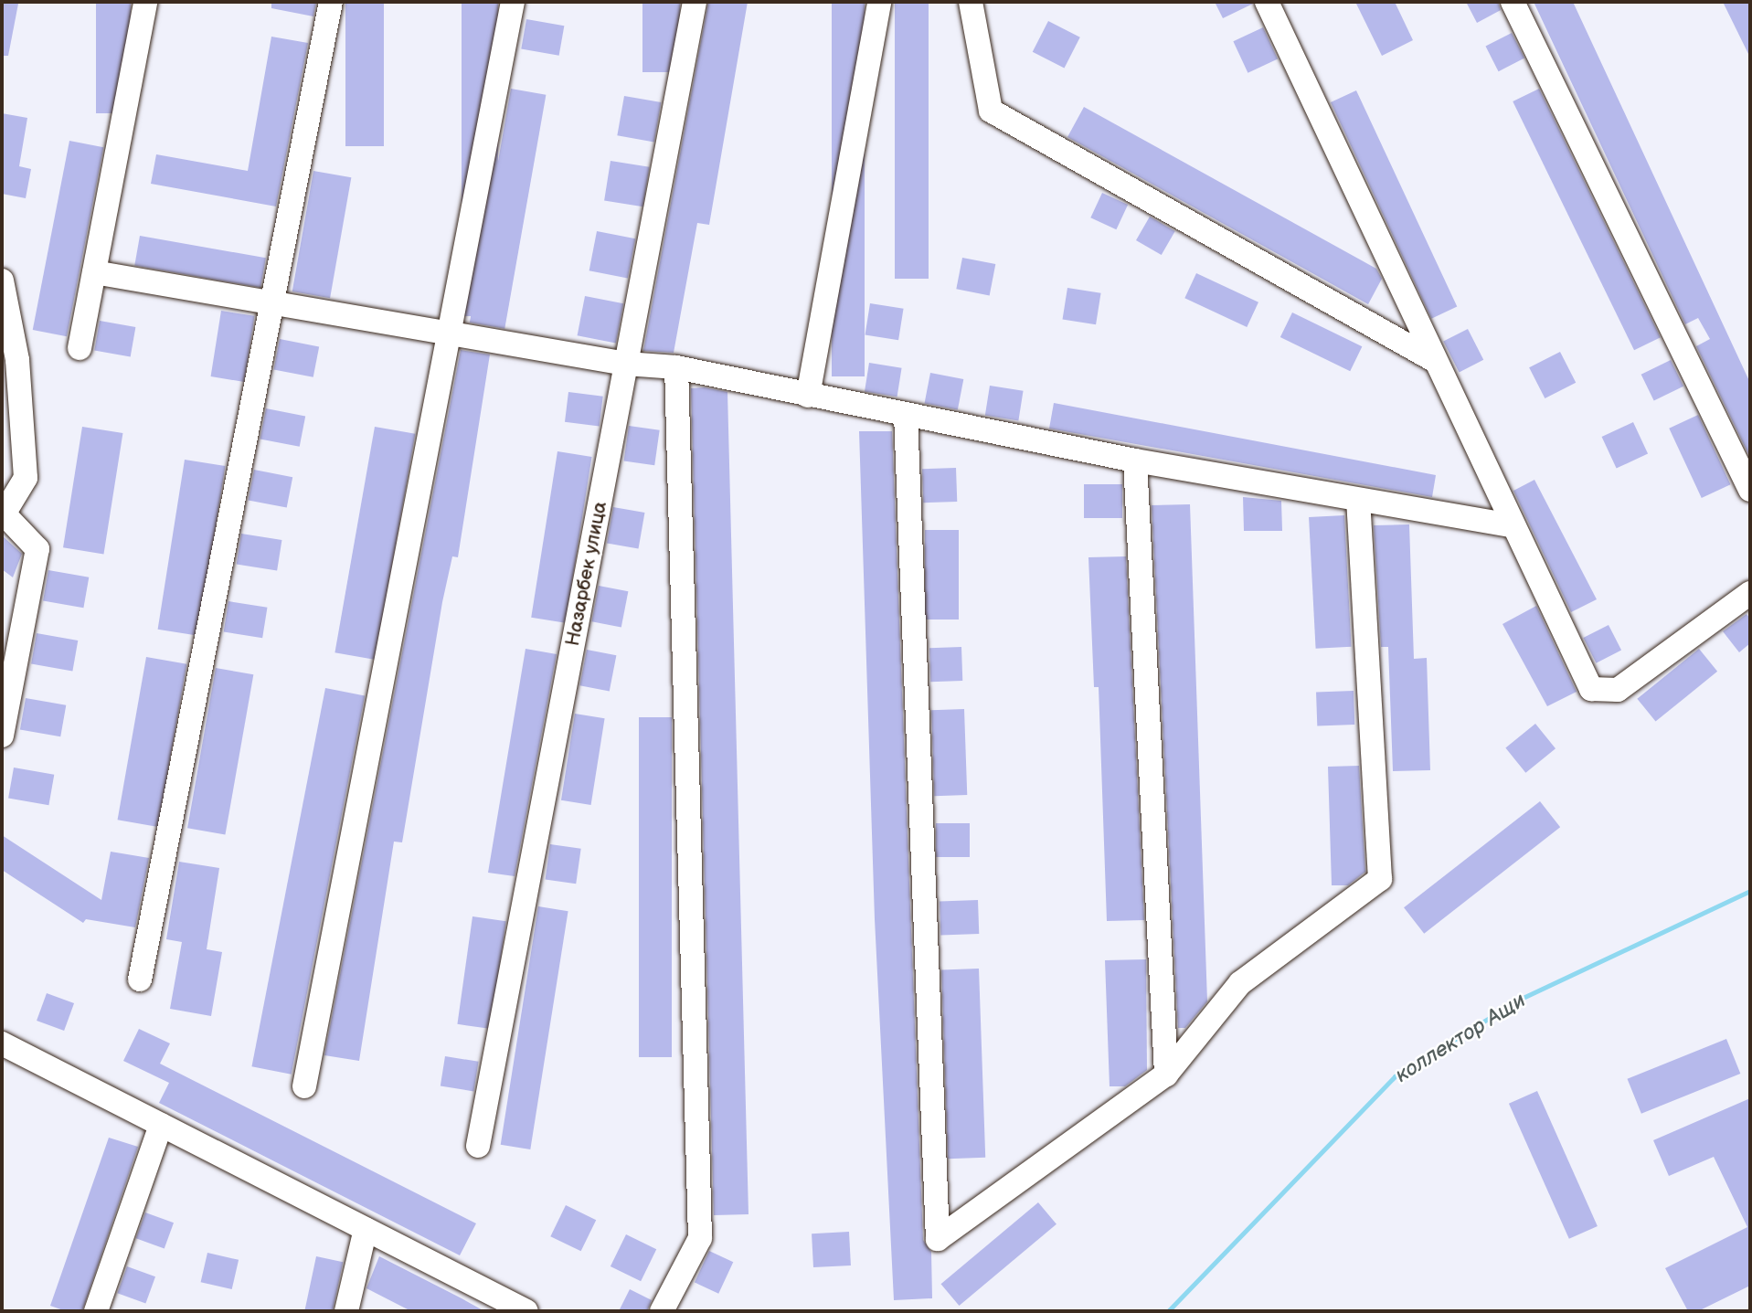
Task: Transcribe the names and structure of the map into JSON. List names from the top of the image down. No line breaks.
{"streets":{"street":["Назарбек улица"]},"water":["коллектор Ащи"]}
